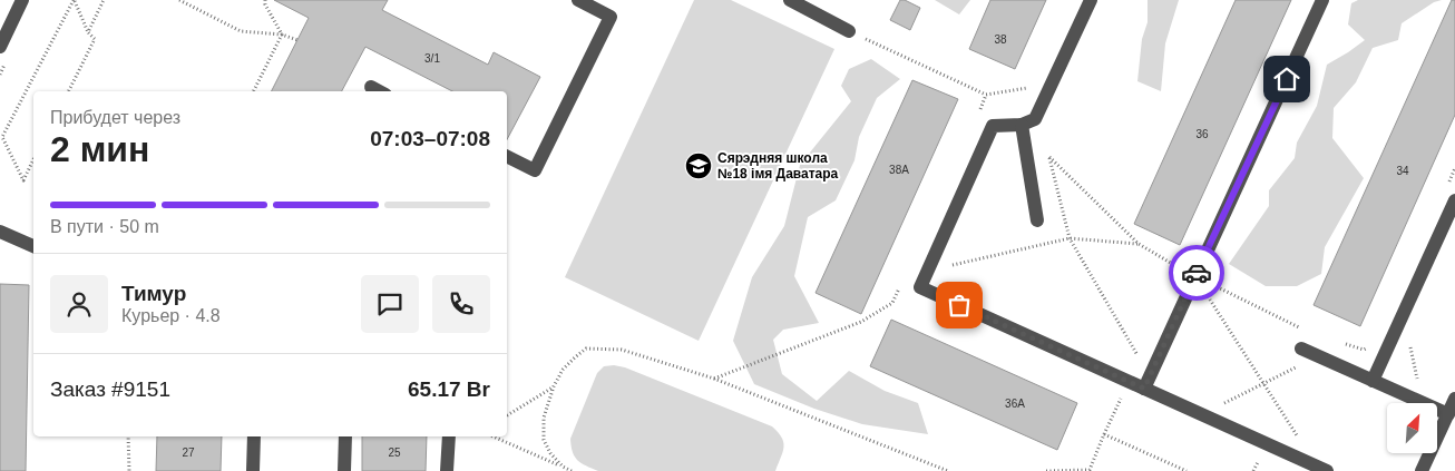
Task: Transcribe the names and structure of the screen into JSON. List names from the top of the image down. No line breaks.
{"places":{"school or university":["Сярэдняя школа №18 імя Даватара"]},"house_numbers":["38","3/1","36","38А","34","36А","27","25"],"north":"top right","page":{"heading":["2 мин","Прибудет через","07:03–07:08"],"panel":["Тимур","Курьер · 4.8","Заказ #9151","65.17 Br"],"bar":"В пути · 50 m"}}
